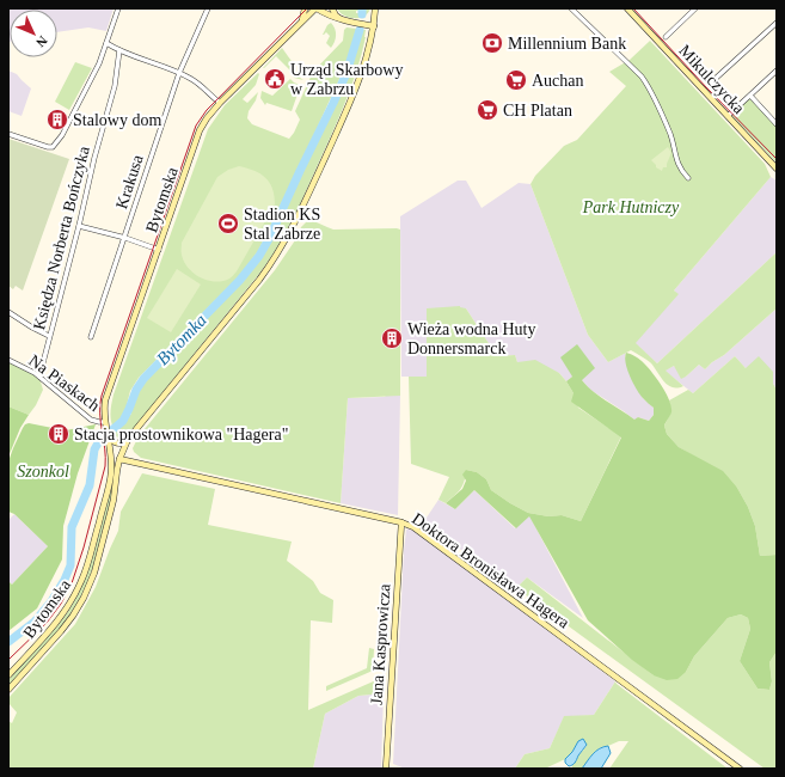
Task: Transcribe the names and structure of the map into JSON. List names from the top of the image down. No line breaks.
{"streets":{"street":["Mikulczycka","Krakusa","Bytomska","Księdza Norberta Bończyka","Na Piaskach","Doktora Bronisława Hagera","Jana Kasprowicza"]},"crossings":[["Bytomska","Na Piaskach"],["Bytomska","Doktora Bronisława Hagera"],["Księdza Norberta Bończyka","Na Piaskach"],["Doktora Bronisława Hagera","Jana Kasprowicza"]],"water":["Bytomka"],"parks":["Park Hutniczy","Szonkol"],"places":{"bank":["Millennium Bank"],"public building":["Urząd Skarbowy w Zabrzu"],"supermarket":["Auchan","CH Platan"],"building":["Stalowy dom","Wieża wodna Huty Donnersmarck","Stacja prostownikowa \"Hagera\""],"sports":["Stadion KS Stal Zabrze"]},"north":"bottom right"}
